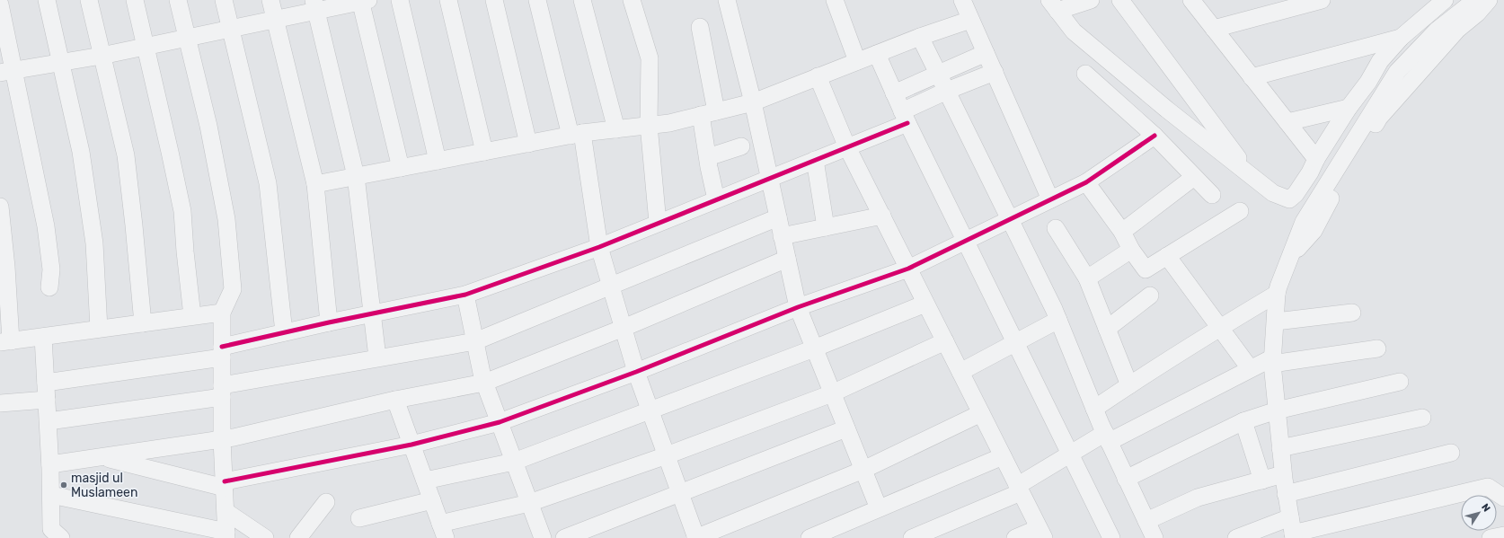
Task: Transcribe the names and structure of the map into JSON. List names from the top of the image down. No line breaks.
{"places":["masjid ul Muslameen"],"north":"top right"}
